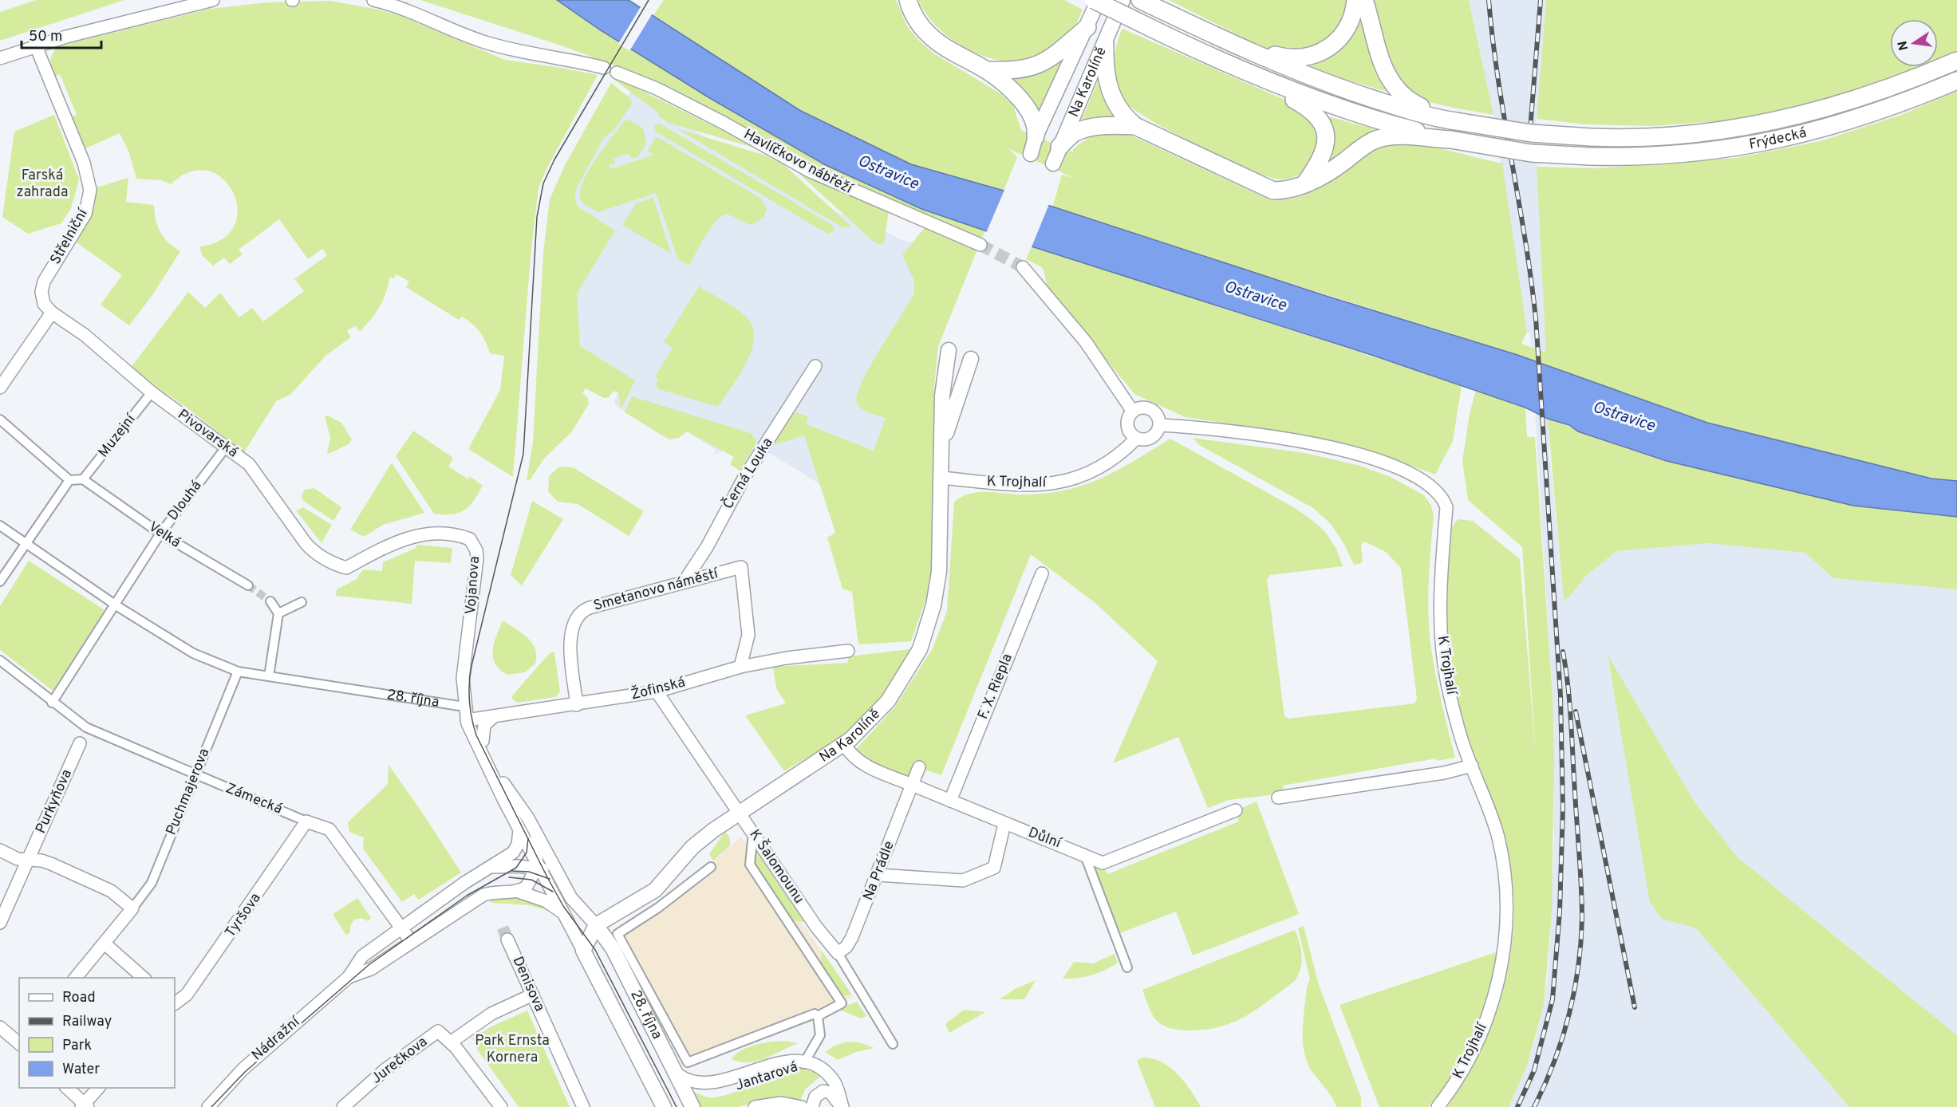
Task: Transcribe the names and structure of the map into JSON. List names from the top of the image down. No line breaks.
{"streets":{"main road":["Frýdecká"],"street":["Na Karolíně","Havlíčkovo nábřeží","Střelniční","Pivovarská","Muzejní","Černá Louka","K Trojhalí","Dlouhá","Velká","Vojanova","Smetanovo náměstí","F. X. Riepla","Žofinská","28. října","Puchmajerova","Zámecká","Purkyňova","Důlní","K Šalomounu","Na Prádle","Tyršova","Denisova","Nádražní","Jurečkova","Jantarová"]},"crossings":[["Na Karolíně","K Trojhalí"],["Na Karolíně","28. října"],["Na Karolíně","K Šalomounu"],["Střelniční","Pivovarská"],["Pivovarská","Muzejní"],["Pivovarská","Dlouhá"],["Pivovarská","Vojanova"],["Muzejní","Velká"],["Černá Louka","Smetanovo náměstí"],["Dlouhá","Velká"],["Dlouhá","28. října"],["Dlouhá","Zámecká"],["Vojanova","28. října"],["Smetanovo náměstí","Žofinská"],["Žofinská","28. října"],["Žofinská","K Šalomounu"],["28. října","Puchmajerova"],["28. října","Nádražní"],["28. října","Jantarová"],["Puchmajerova","Zámecká"],["Zámecká","Tyršova"],["Zámecká","Nádražní"],["K Šalomounu","Na Prádle"],["Denisova","Jurečkova"]],"water":["Ostravice"],"parks":["Farská zahrada","Park Ernsta Kornera"],"legend":["Road","Railway","Park","Water"],"scale_bar":"50 m","north":"left"}
